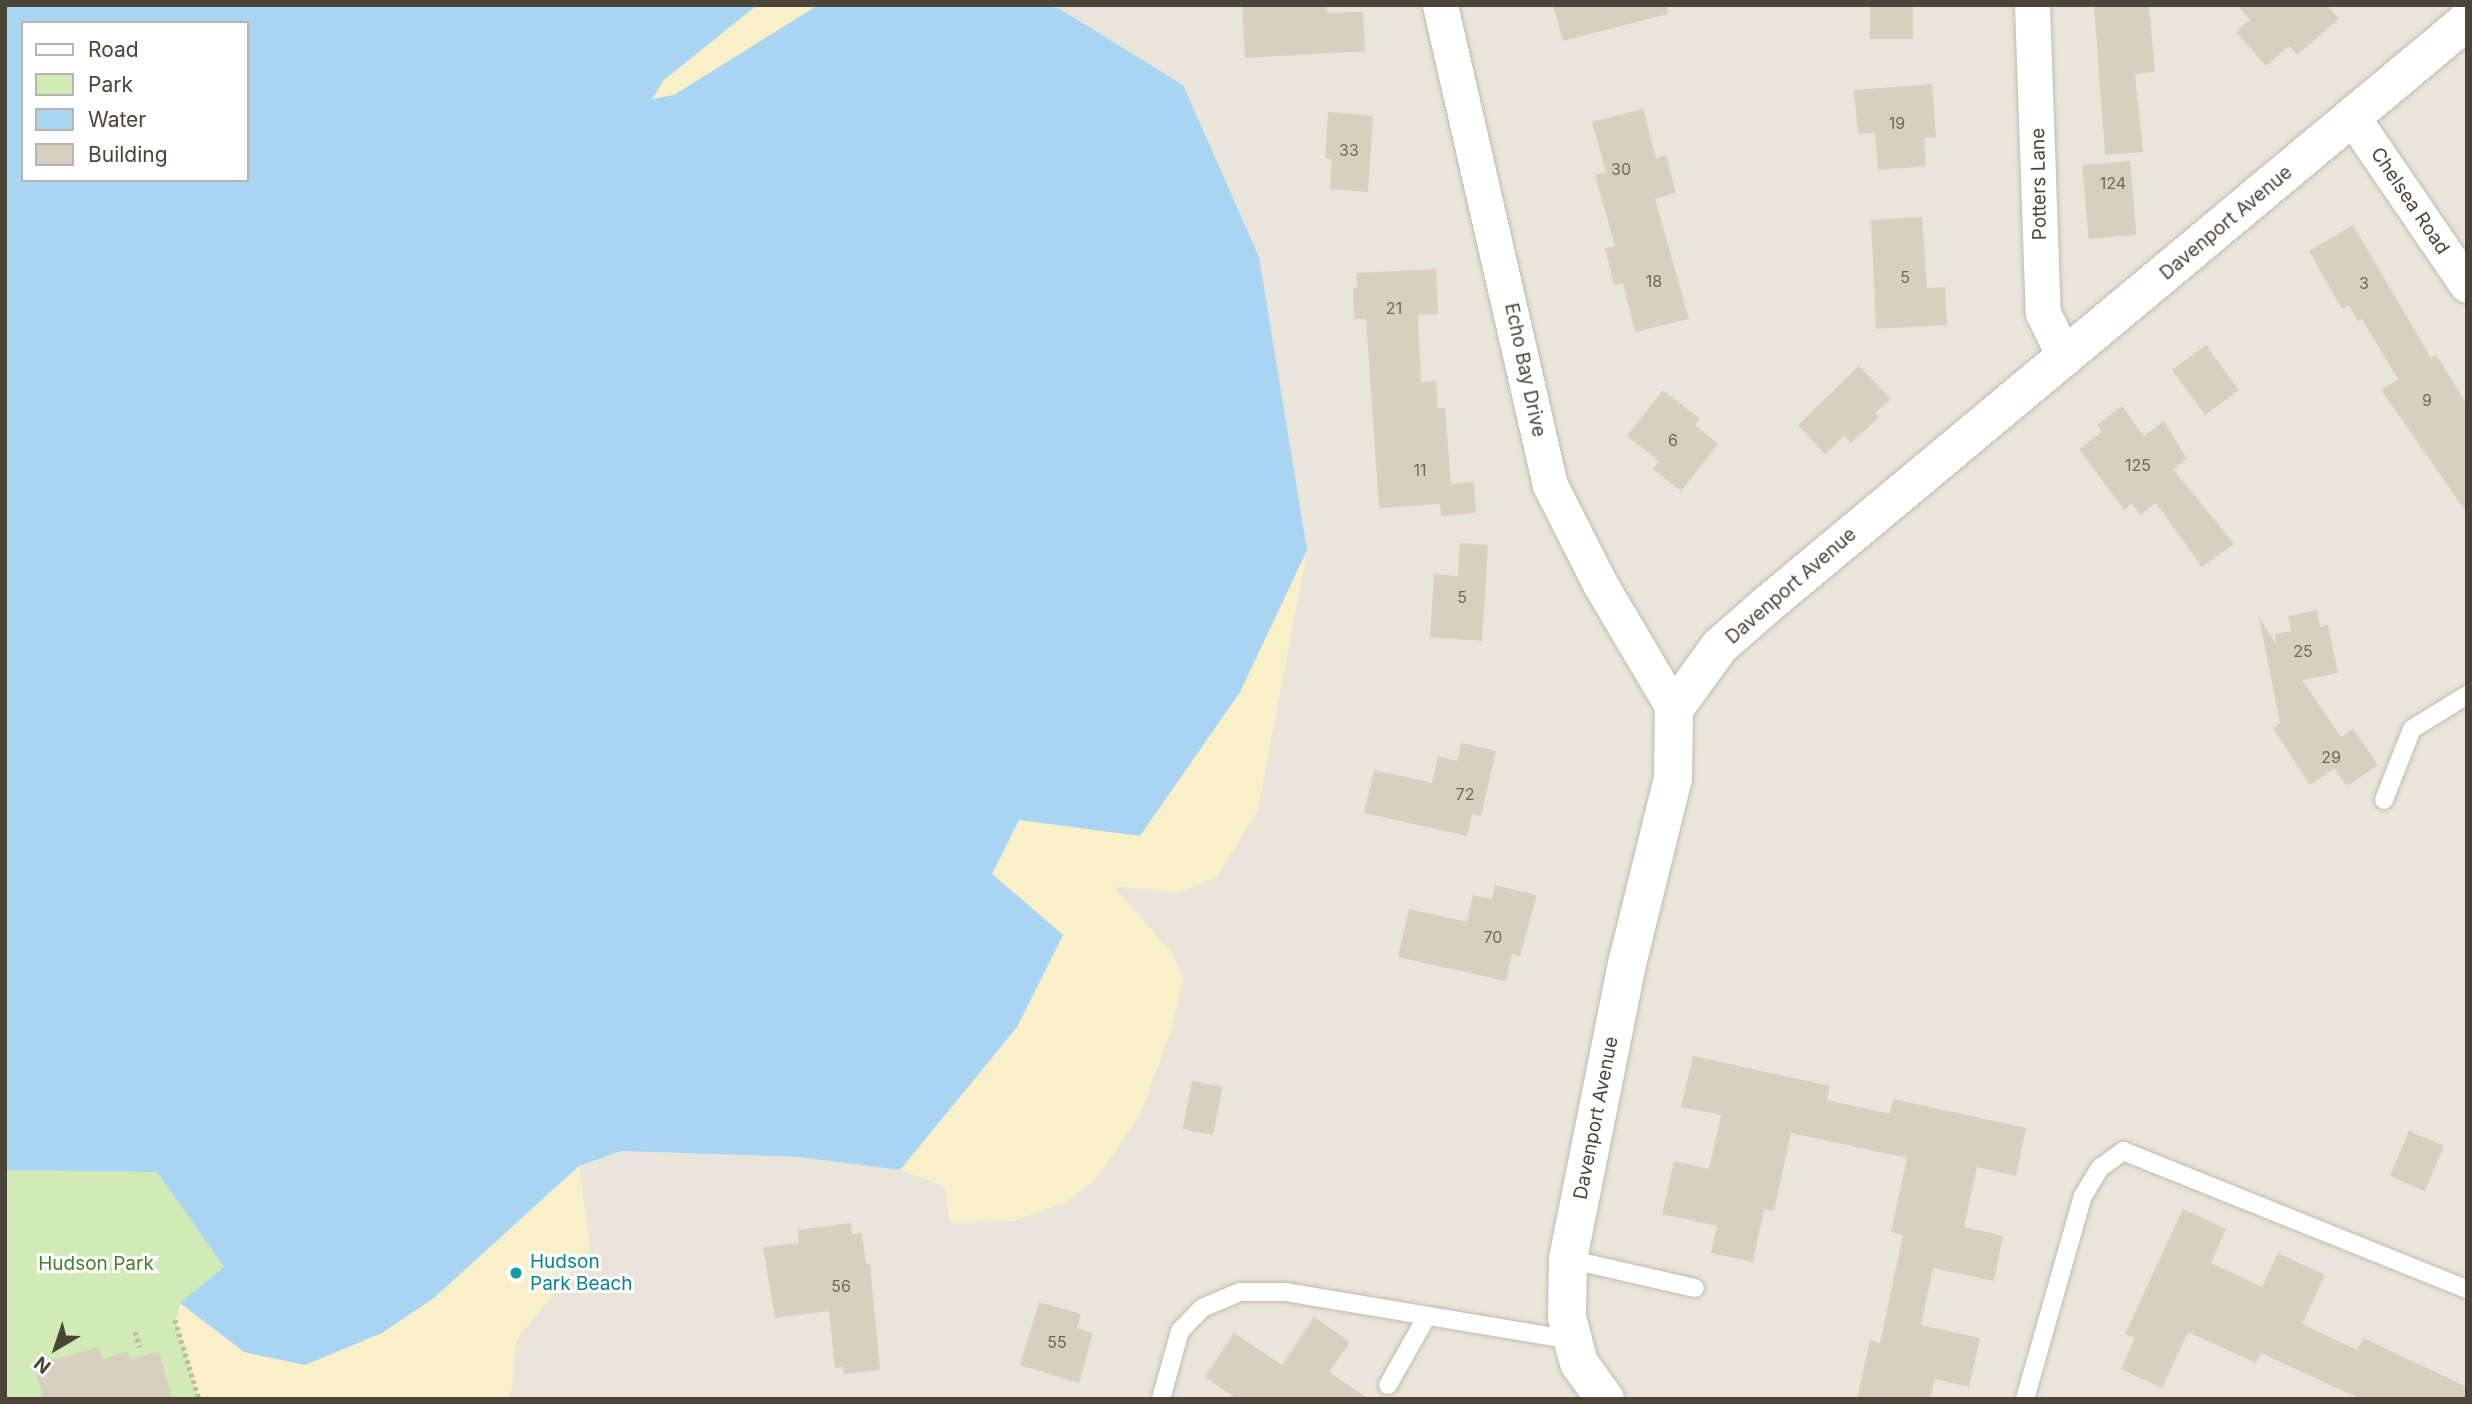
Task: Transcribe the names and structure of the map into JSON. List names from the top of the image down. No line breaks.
{"streets":{"street":["Potters Lane","Chelsea Road","Davenport Avenue","Echo Bay Drive"]},"crossings":[["Potters Lane","Davenport Avenue"],["Chelsea Road","Davenport Avenue"],["Davenport Avenue","Echo Bay Drive"]],"parks":["Hudson Park"],"places":["Hudson Park Beach"],"house_numbers":["19","33","30","124","5","18","3","21","9","6","125","11","5","25","29","72","70","56","55"],"legend":["Road","Park","Water","Building"],"north":"bottom left"}
